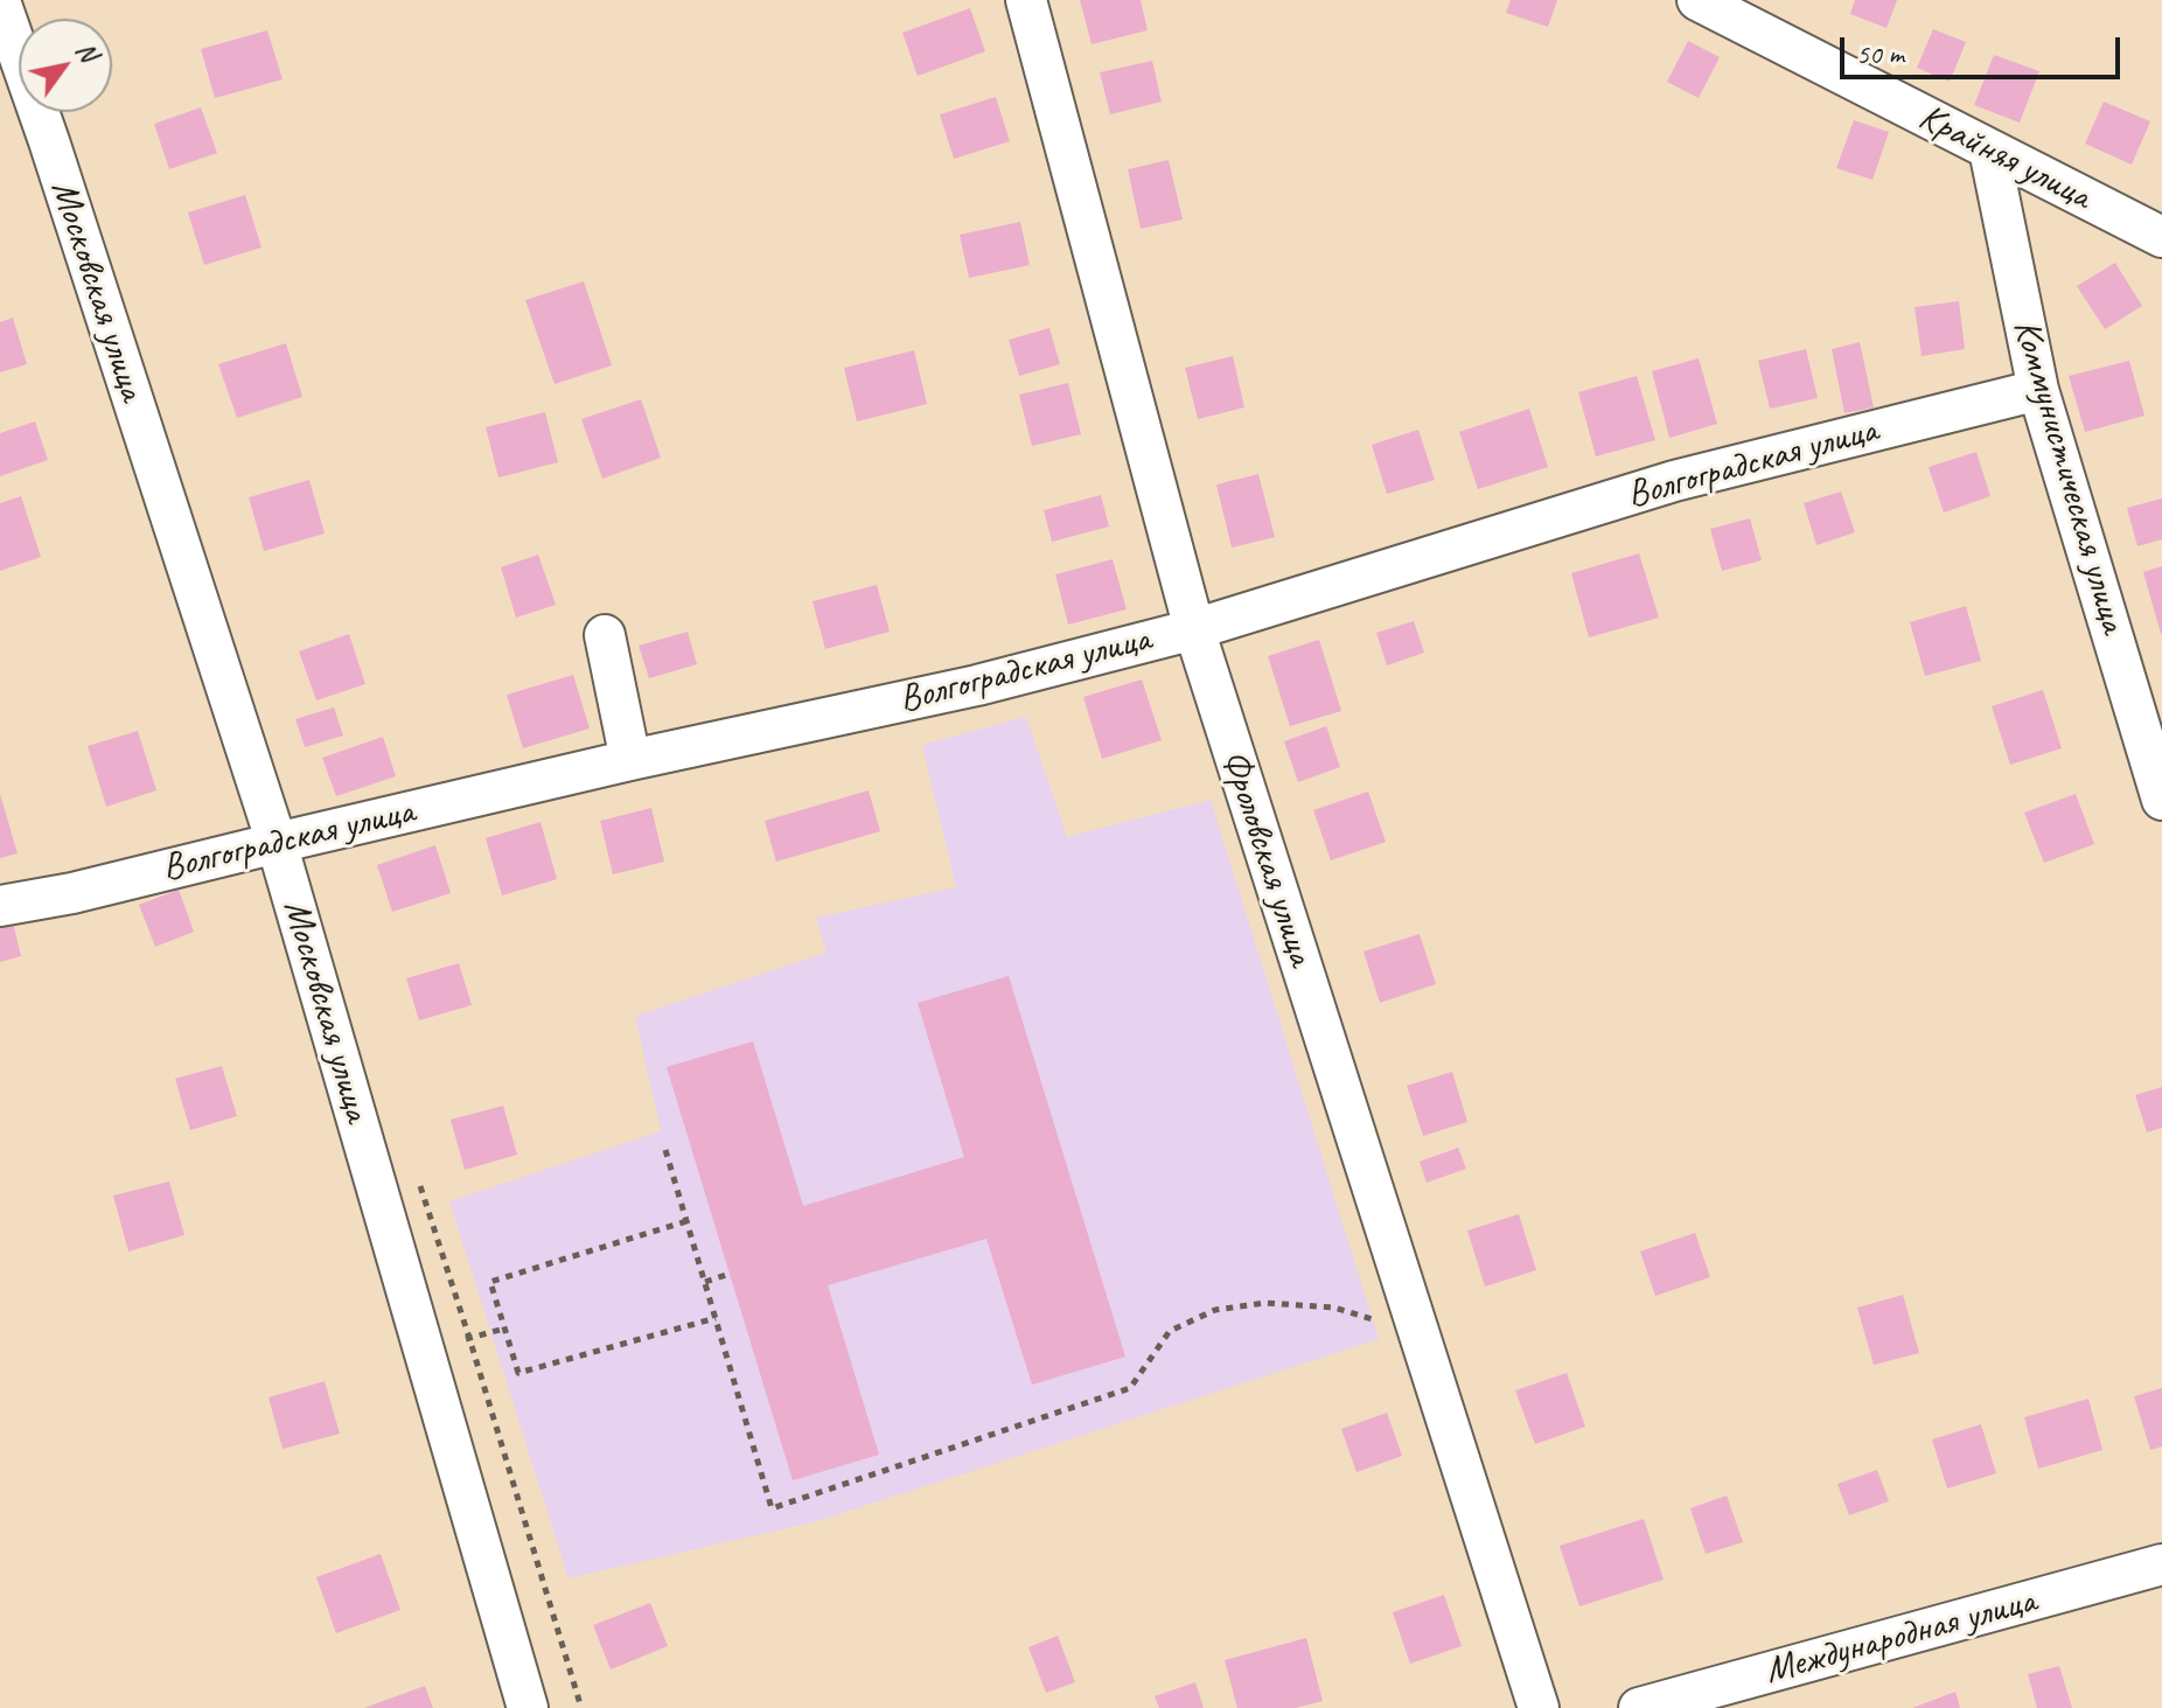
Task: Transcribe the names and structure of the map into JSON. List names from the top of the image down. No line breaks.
{"streets":{"street":["Крайняя улица","Московская улица","Волгоградская улица","Коммунистическая улица","Фроловская улица","Международная улица"]},"crossings":[["Крайняя улица","Коммунистическая улица"],["Московская улица","Волгоградская улица"],["Волгоградская улица","Коммунистическая улица"],["Волгоградская улица","Фроловская улица"]],"scale_bar":"50 m","north":"top right"}
